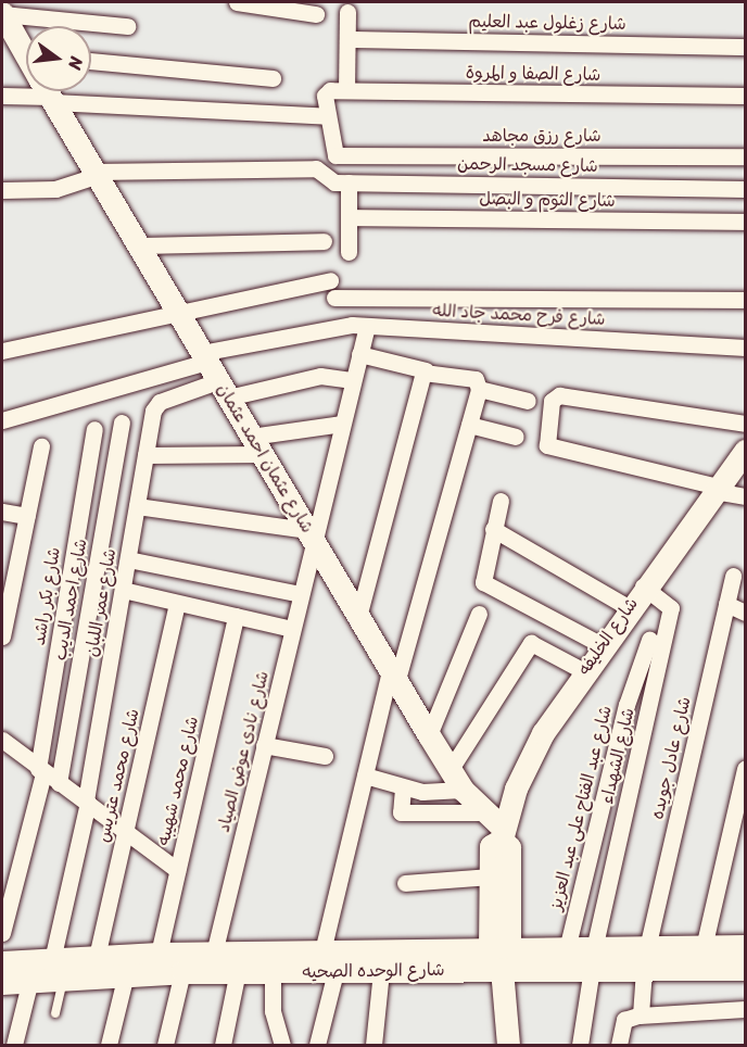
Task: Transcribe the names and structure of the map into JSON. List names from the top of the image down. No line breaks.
{"streets":{"street":["شارع زغلول عبد العليم","شارع الصفا و المروة","شارع رزق مجاهد","شارع مسجد الرحمن","شارع الثوم و البصل","شارع فرح محمد جاد الله","شارع عثمان احمد عثمان","شارع بكر راشد","شارع احمد الديب","شارع عمر اللبان","شارع الخليفه","شارع نادى عوض الصياد","شارع الشهداء","شارع عادل جويده","شارع محمد عتريس","شارع محمد شهيبه","شارع عبد الفتاح على عبد العزيز","شارع الوحده الصحيه"]},"crossings":[["شارع الصفا و المروة","شارع رزق مجاهد"],["شارع مسجد الرحمن","شارع عثمان احمد عثمان"],["شارع فرح محمد جاد الله","شارع عثمان احمد عثمان"],["شارع فرح محمد جاد الله","شارع عمر اللبان"],["شارع فرح محمد جاد الله","شارع نادى عوض الصياد"],["شارع عثمان احمد عثمان","شارع عمر اللبان"],["شارع عثمان احمد عثمان","شارع الخليفه"],["شارع عثمان احمد عثمان","شارع نادى عوض الصياد"],["شارع عمر اللبان","شارع الوحده الصحيه"],["شارع الخليفه","شارع الشهداء"],["شارع الخليفه","شارع الوحده الصحيه"],["شارع نادى عوض الصياد","شارع الوحده الصحيه"],["شارع الشهداء","شارع عبد الفتاح على عبد العزيز"],["شارع الشهداء","شارع الوحده الصحيه"],["شارع عادل جويده","شارع الوحده الصحيه"],["شارع محمد عتريس","شارع الوحده الصحيه"],["شارع محمد شهيبه","شارع الوحده الصحيه"],["شارع عبد الفتاح على عبد العزيز","شارع الوحده الصحيه"]],"north":"right"}
